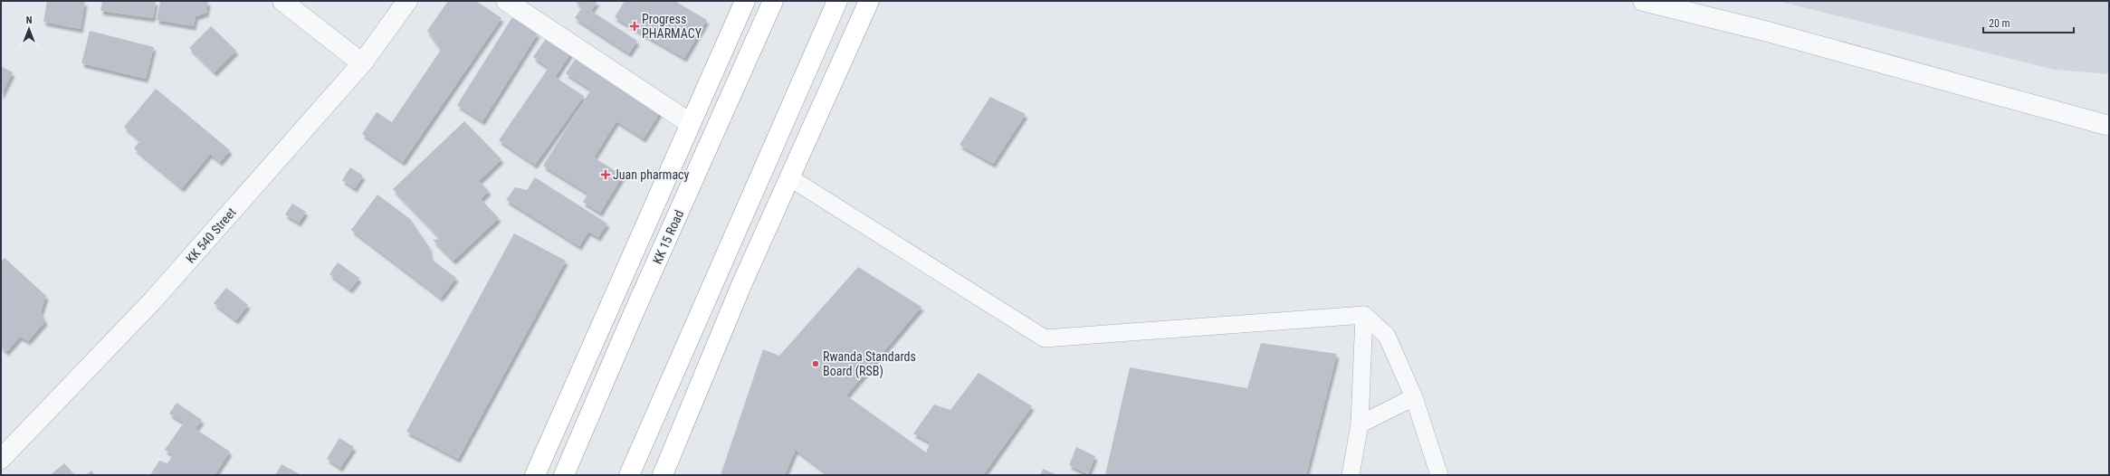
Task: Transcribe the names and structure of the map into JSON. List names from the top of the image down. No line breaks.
{"streets":{"highway":["KK 15 Road"],"street":["KK 540 Street"]},"places":{"health":["Progress PHARMACY","Juan pharmacy"],"other":["Rwanda Standards Board (RSB)"]},"scale_bar":"20 m","north":"top"}
